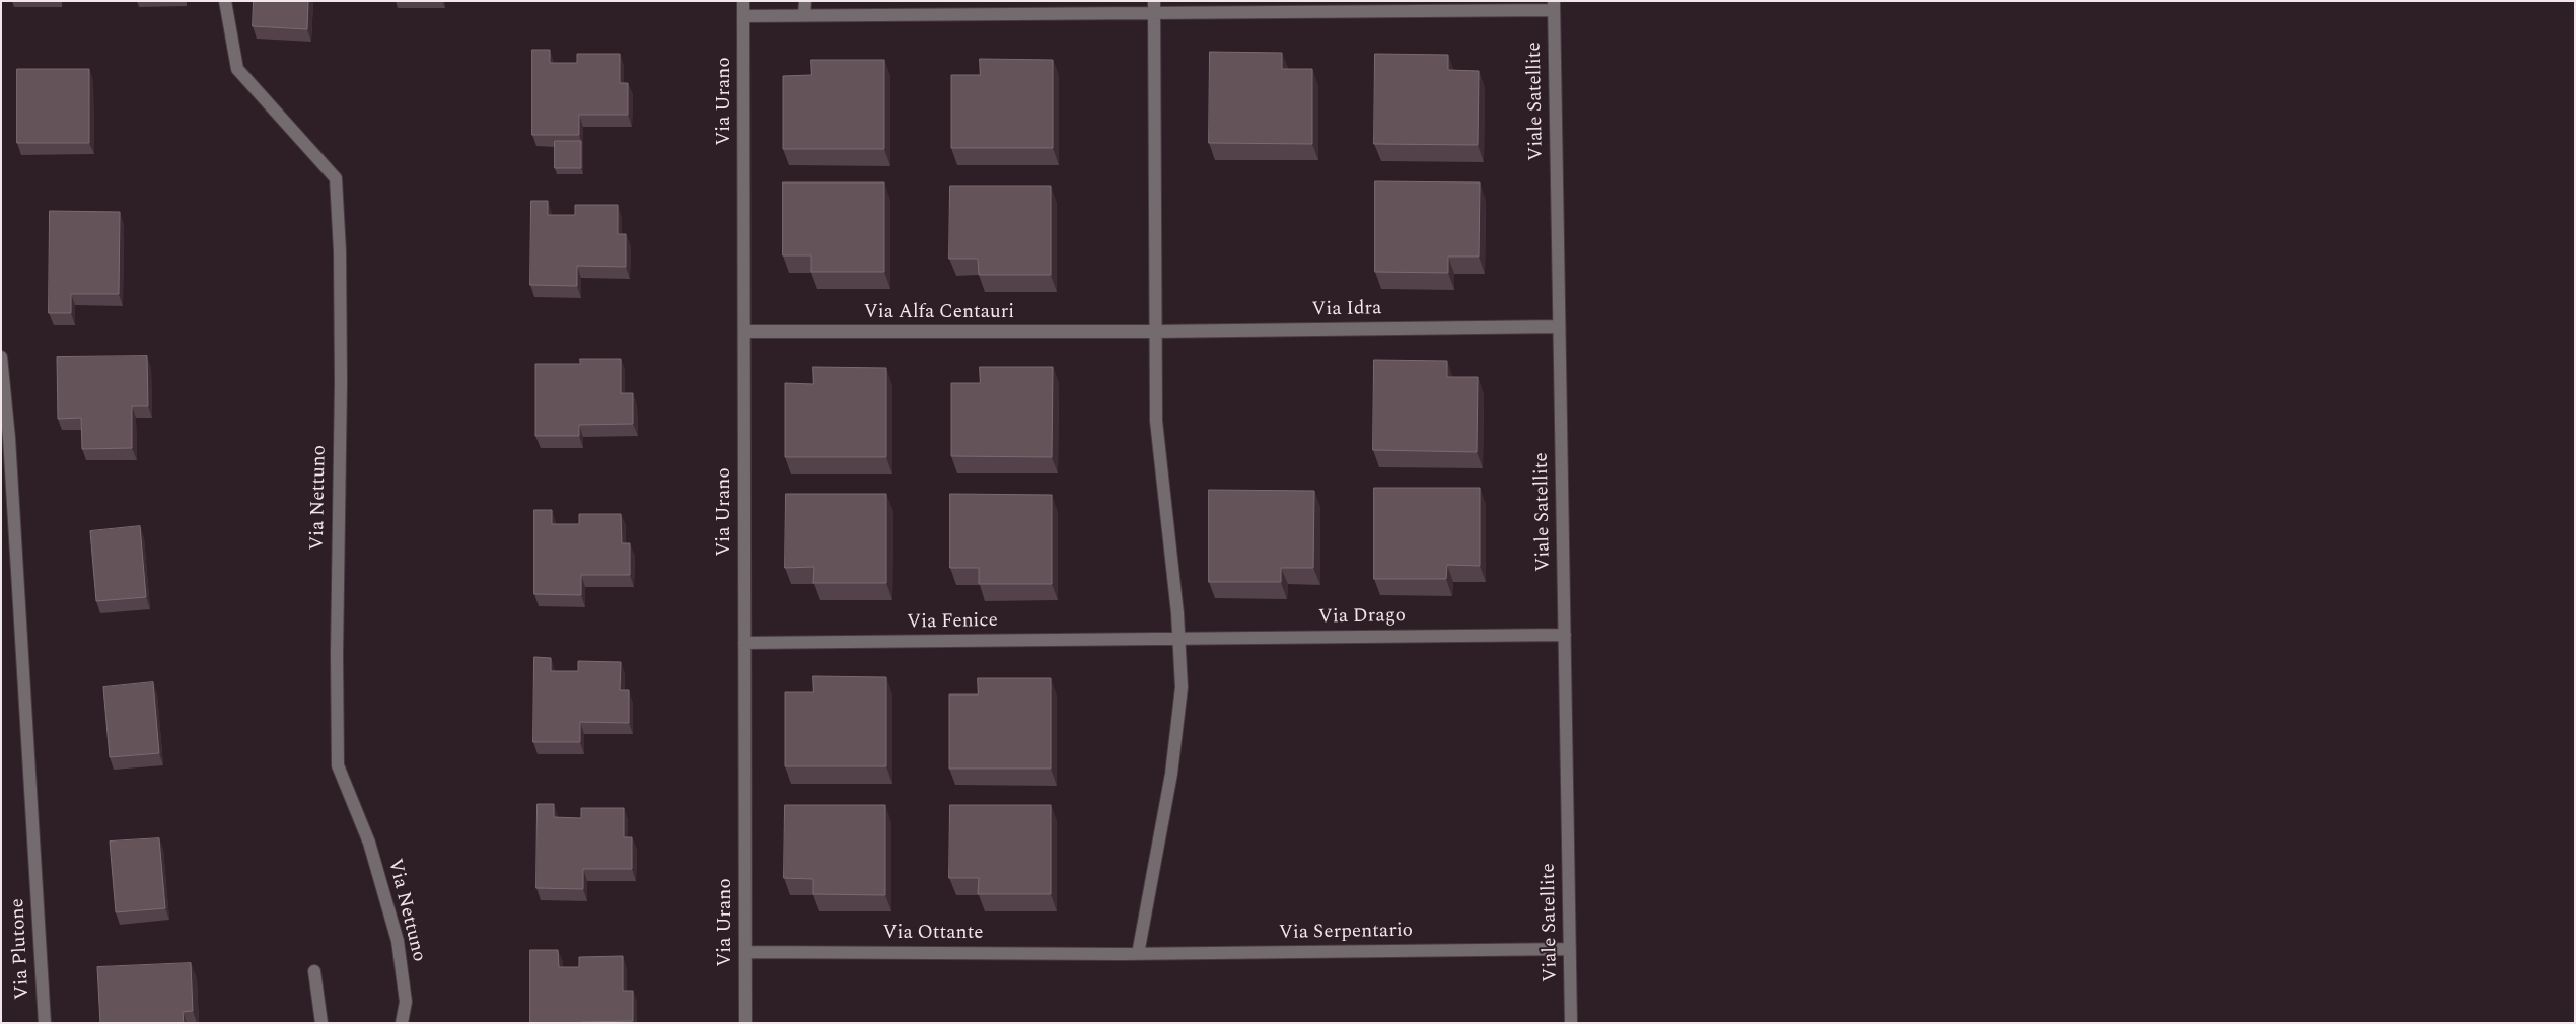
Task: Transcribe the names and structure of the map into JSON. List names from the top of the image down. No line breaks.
{"streets":{"street":["Via Urano","Viale Satellite","Via Idra","Via Alfa Centauri","Via Nettuno","Via Drago","Via Fenice","Via Serpentario","Via Ottante","Via Plutone"]},"crossings":[["Via Urano","Via Alfa Centauri"],["Via Urano","Via Fenice"],["Via Urano","Via Ottante"],["Viale Satellite","Via Idra"],["Viale Satellite","Via Drago"],["Viale Satellite","Via Serpentario"],["Via Idra","Via Alfa Centauri"],["Via Drago","Via Fenice"],["Via Serpentario","Via Ottante"]]}
